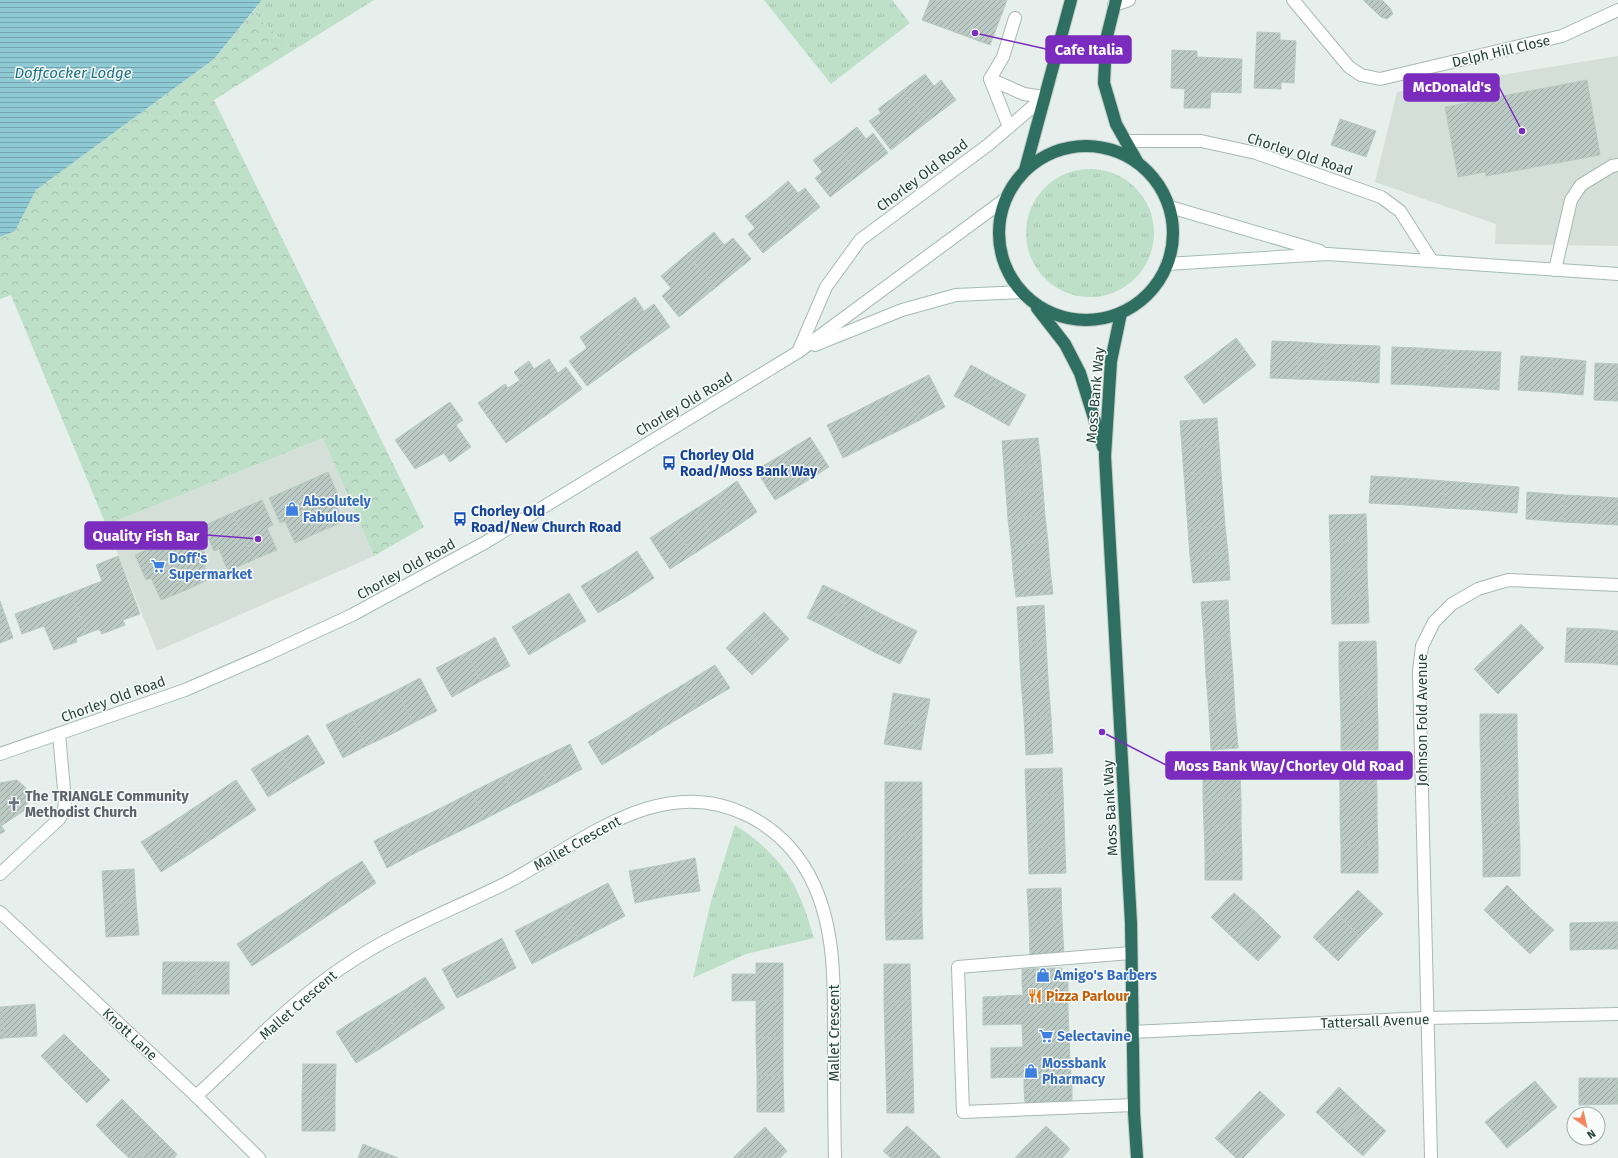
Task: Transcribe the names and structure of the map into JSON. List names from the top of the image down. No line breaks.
{"streets":{"highway":["Chorley Old Road","Moss Bank Way"],"street":["Delph Hill Close","Johnson Fold Avenue","Mallet Crescent","Tattersall Avenue","Knott Lane"]},"crossings":[["Chorley Old Road","Moss Bank Way"],["Moss Bank Way","Tattersall Avenue"],["Johnson Fold Avenue","Tattersall Avenue"],["Mallet Crescent","Knott Lane"]],"water":["Doffcocker Lodge"],"places":{"other":["Cafe Italia","McDonald's","Quality Fish Bar","Moss Bank Way/Chorley Old Road"],"bus stop":["Chorley Old Road/Moss Bank Way","Chorley Old Road/New Church Road"],"shop":["Absolutely Fabulous","Amigo's Barbers","Mossbank Pharmacy"],"supermarket":["Doff's Supermarket","Selectavine"],"church":["The TRIANGLE Community Methodist Church"],"restaurant":["Pizza Parlour"]},"north":"bottom right"}
